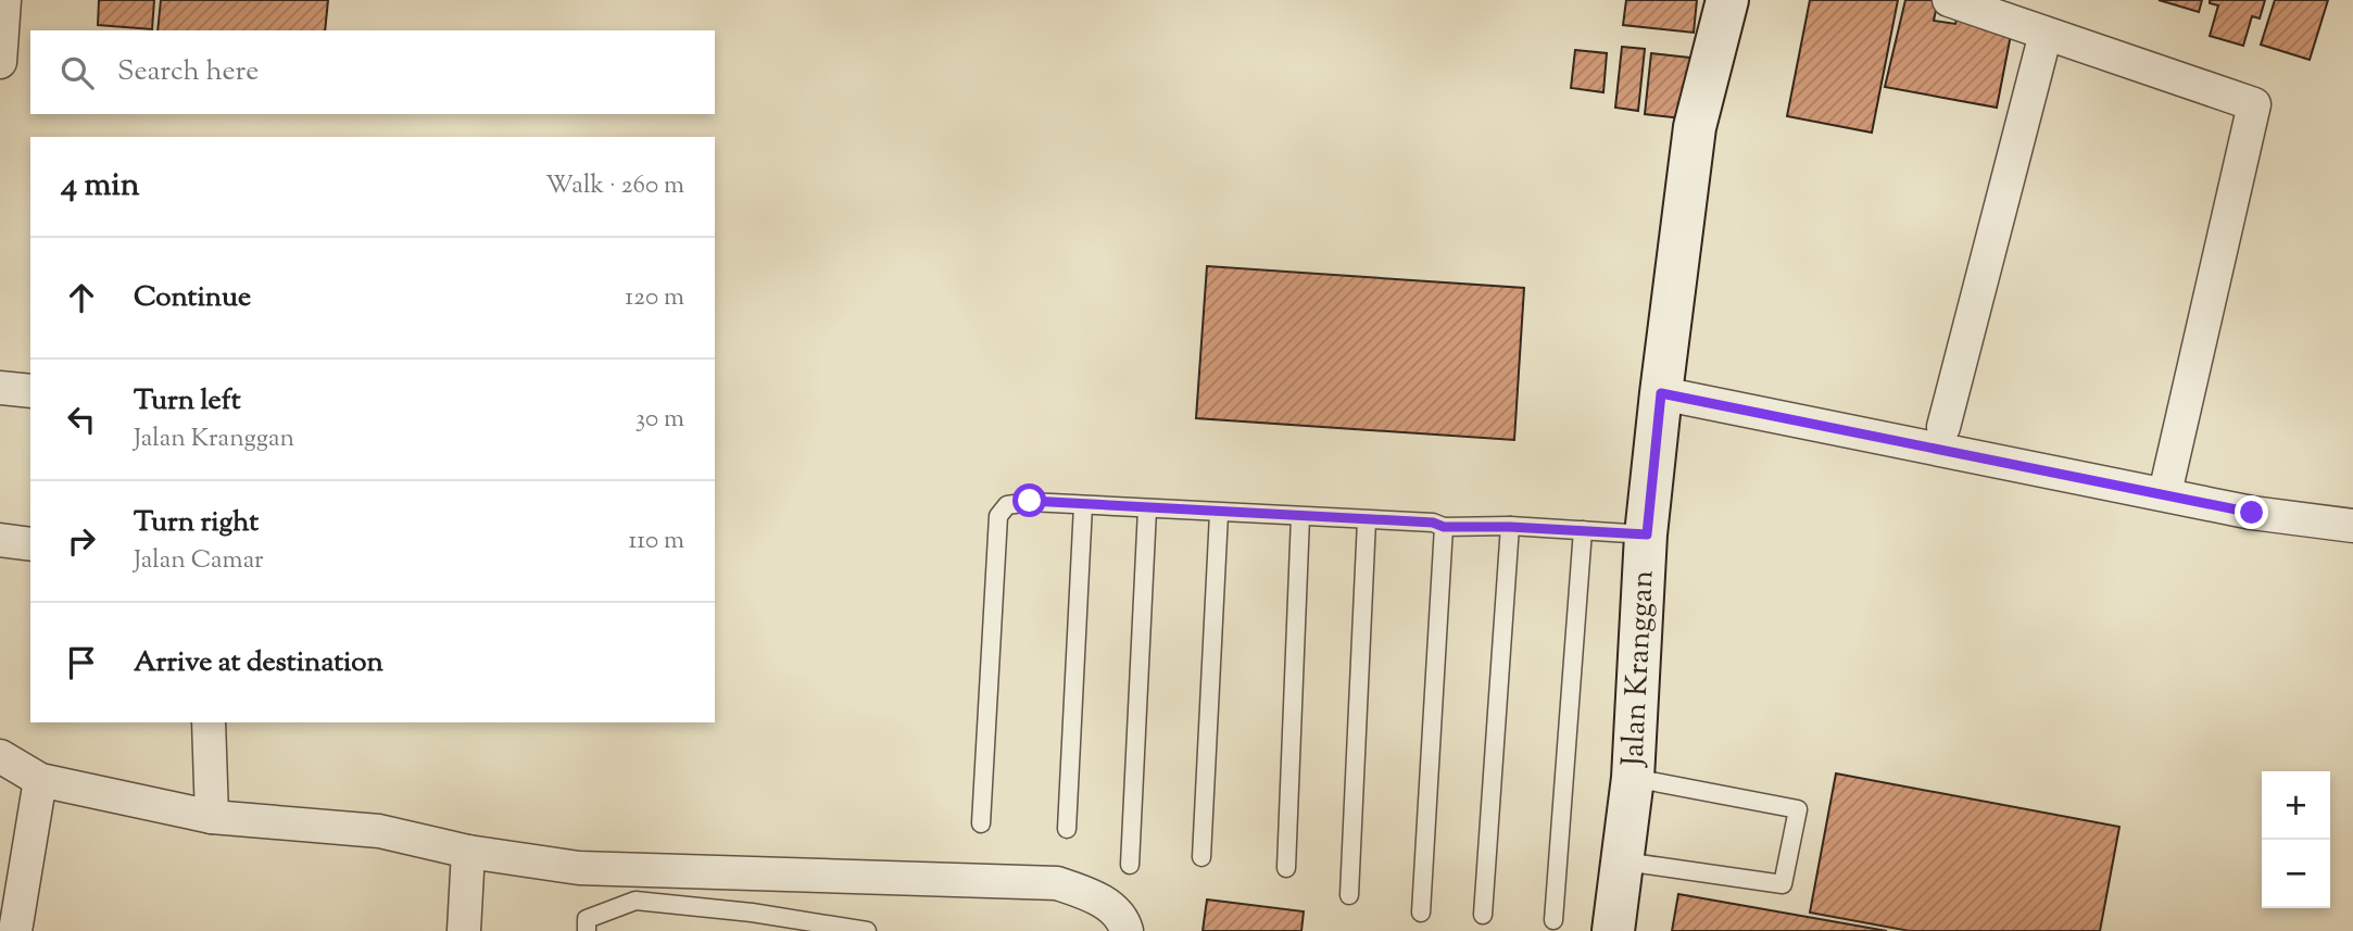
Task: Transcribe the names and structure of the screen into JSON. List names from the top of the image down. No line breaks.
{"streets":{"main road":["Jalan Kranggan"]},"page":{"search":"Search here","heading":["4 min","Walk · 260 m"],"list":[["Continue","120 m"],["Turn left","Jalan Kranggan","30 m"],["Turn right","Jalan Camar","110 m"],"Arrive at destination"],"map_buttons":["+","−"]}}
